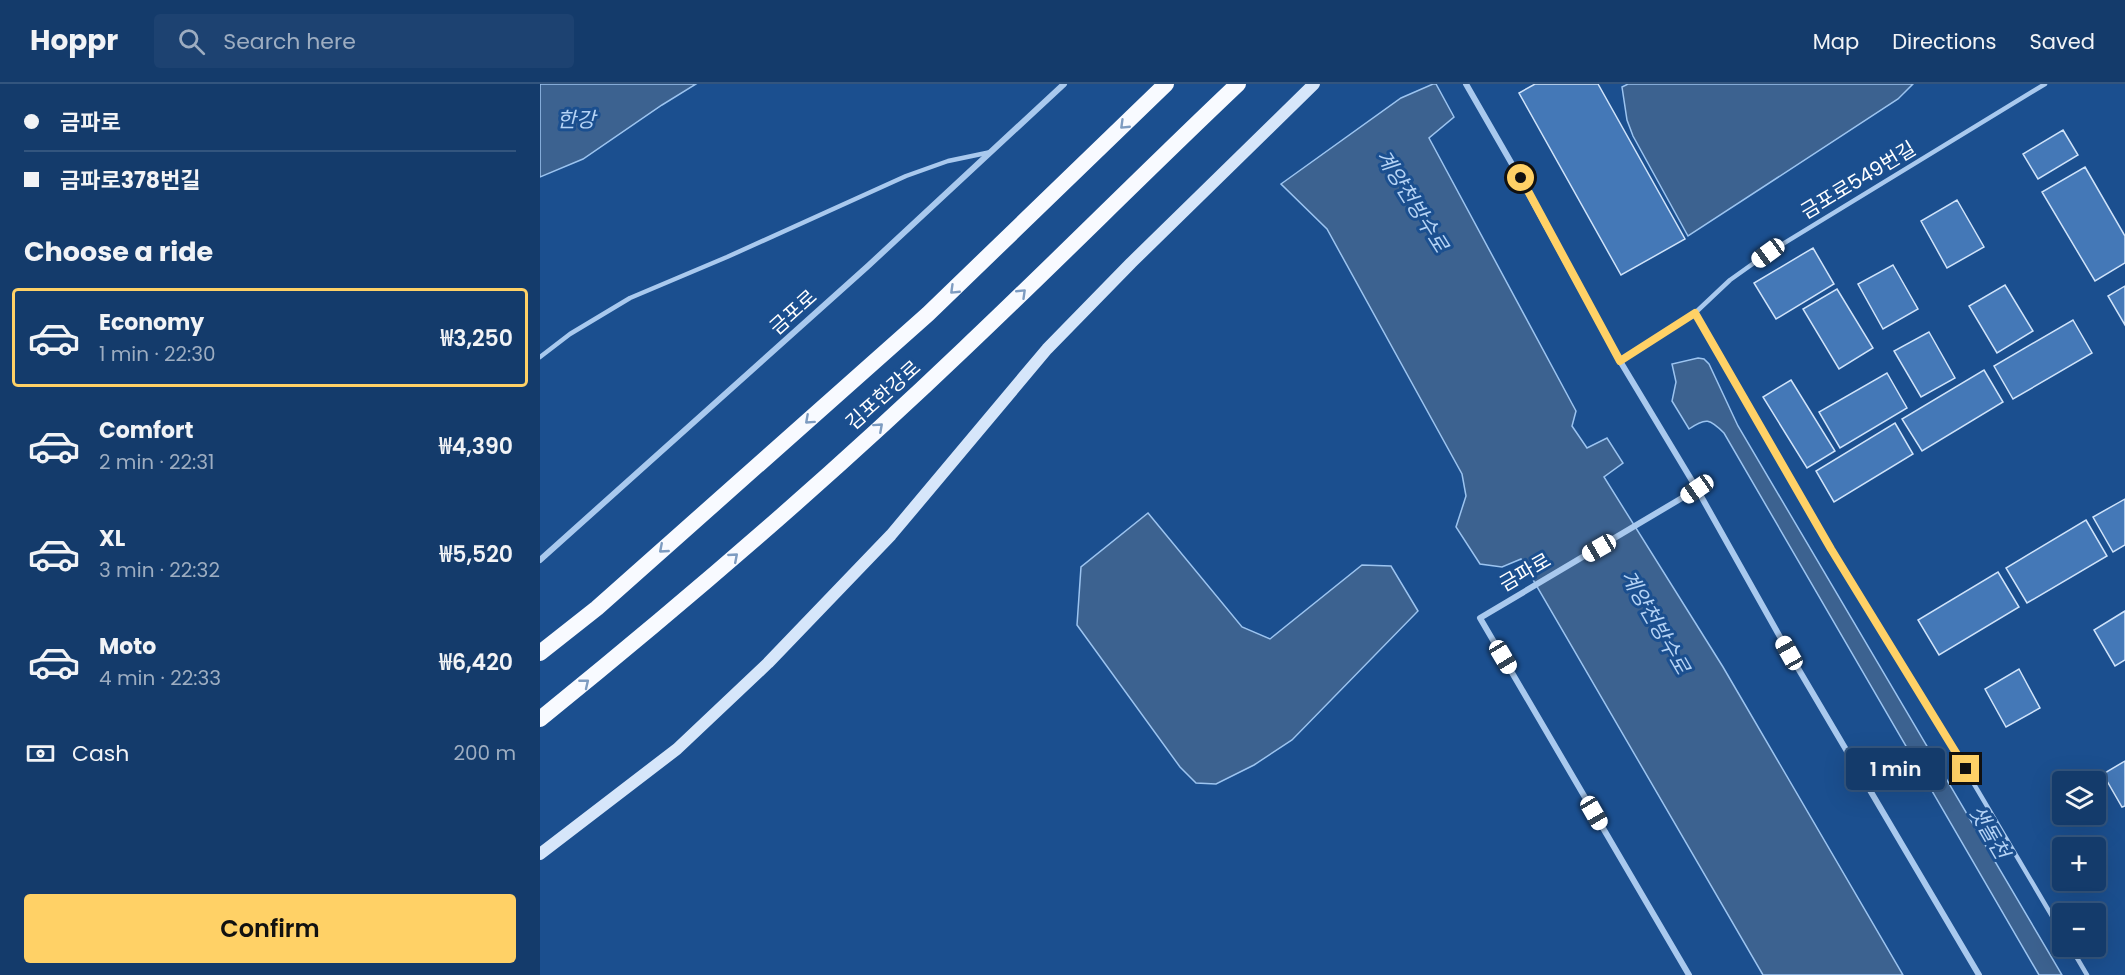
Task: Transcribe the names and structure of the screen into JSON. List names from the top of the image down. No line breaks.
{"streets":{"highway":["김포한강로"],"street":["금포로","금파로"],"lane":["금포로549번길"]},"water":["한강","계양천방수로","샛돌천"],"page":{"header":"Hoppr","search":"Search here","nav":["Map","Directions","Saved"],"banner":["금파로","금파로378번길"],"heading":"Choose a ride","list":[{"name":"Economy","note":"1 min · 22:30","value":"₩3,250"},{"name":"Comfort","note":"2 min · 22:31","value":"₩4,390"},{"name":"XL","note":"3 min · 22:32","value":"₩5,520"},{"name":"Moto","note":"4 min · 22:33","value":"₩6,420"}],"pay":["Cash","200 m"],"bubble":"1 min","map_buttons":["+","−"],"buttons":"Confirm"}}
